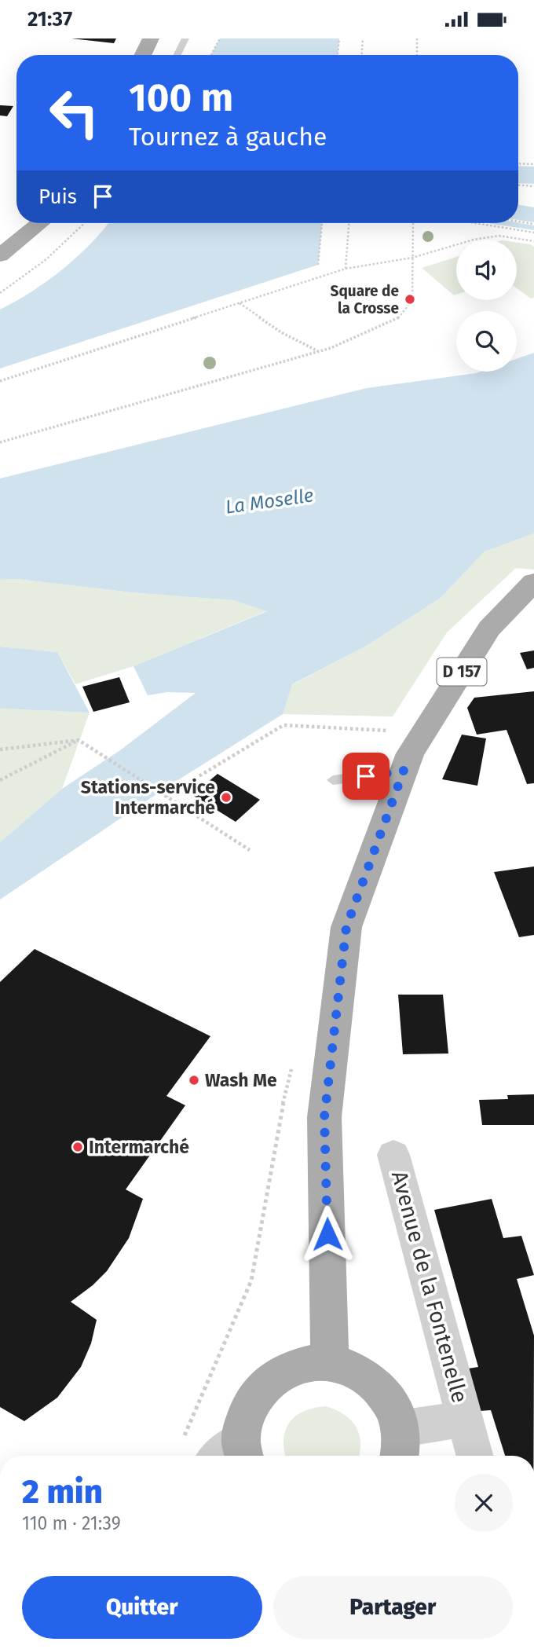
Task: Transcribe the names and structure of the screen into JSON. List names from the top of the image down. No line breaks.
{"streets":{"main road":["D 157"],"street":["Avenue de la Fontenelle"]},"water":["La Moselle"],"places":["Square de la Crosse","Stations-service Intermarché","Wash Me","Intermarché"],"page":{"status":"21:37","turn":["100 m","Tournez à gauche"],"then":"Puis","heading":["2 min","110 m · 21:39"],"buttons":["Quitter","Partager"]}}
